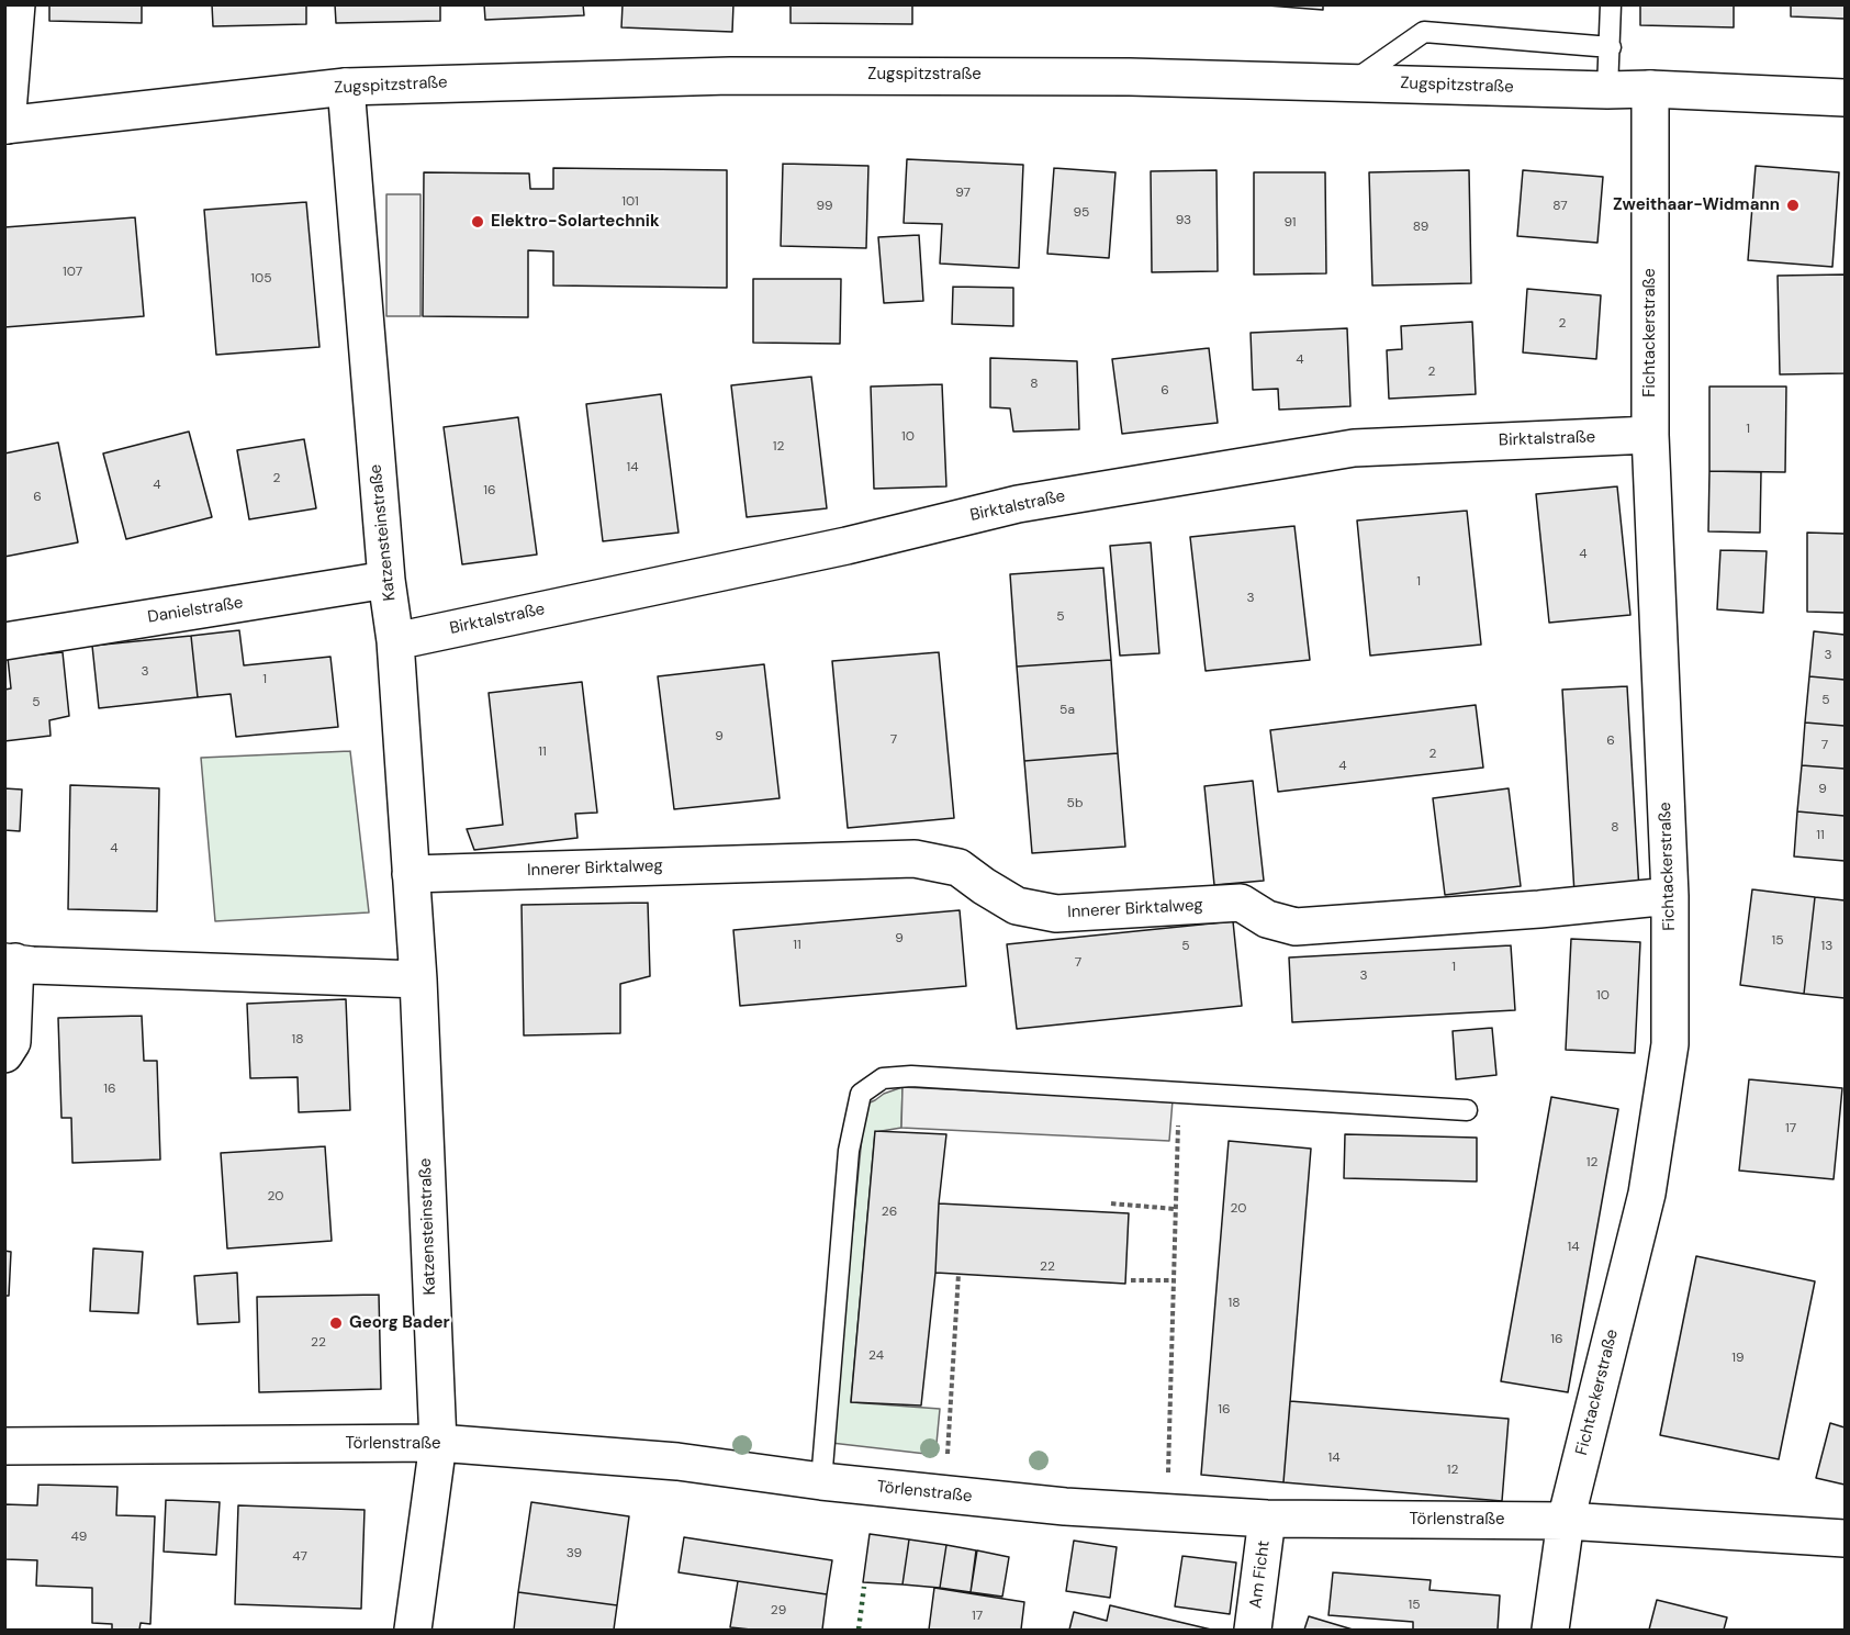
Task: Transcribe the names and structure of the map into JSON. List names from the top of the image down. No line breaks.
{"streets":{"street":["Zugspitzstraße","Fichtackerstraße","Birktalstraße","Katzensteinstraße","Danielstraße","Innerer Birktalweg","Törlenstraße","Am Ficht"]},"crossings":[["Zugspitzstraße","Fichtackerstraße"],["Zugspitzstraße","Katzensteinstraße"],["Fichtackerstraße","Birktalstraße"],["Fichtackerstraße","Innerer Birktalweg"],["Fichtackerstraße","Törlenstraße"],["Birktalstraße","Katzensteinstraße"],["Katzensteinstraße","Danielstraße"],["Katzensteinstraße","Innerer Birktalweg"],["Katzensteinstraße","Törlenstraße"],["Törlenstraße","Am Ficht"]],"places":["Zweithaar-Widmann","Elektro-Solartechnik","Georg Bader"],"house_numbers":["97","101","99","87","95","93","91","89","107","105","2","4","2","8","6","1","10","12","14","2","4","16","6","4","1","3","5","3","3","1","5","5","5a","9","7","6","7","11","2","4","9","5b","8","11","4","9","15","11","5","13","7","1","3","10","18","16","17","12","20","20","26","14","22","18","16","22","24","19","16","14","12","49","39","47","15","29","17"]}
